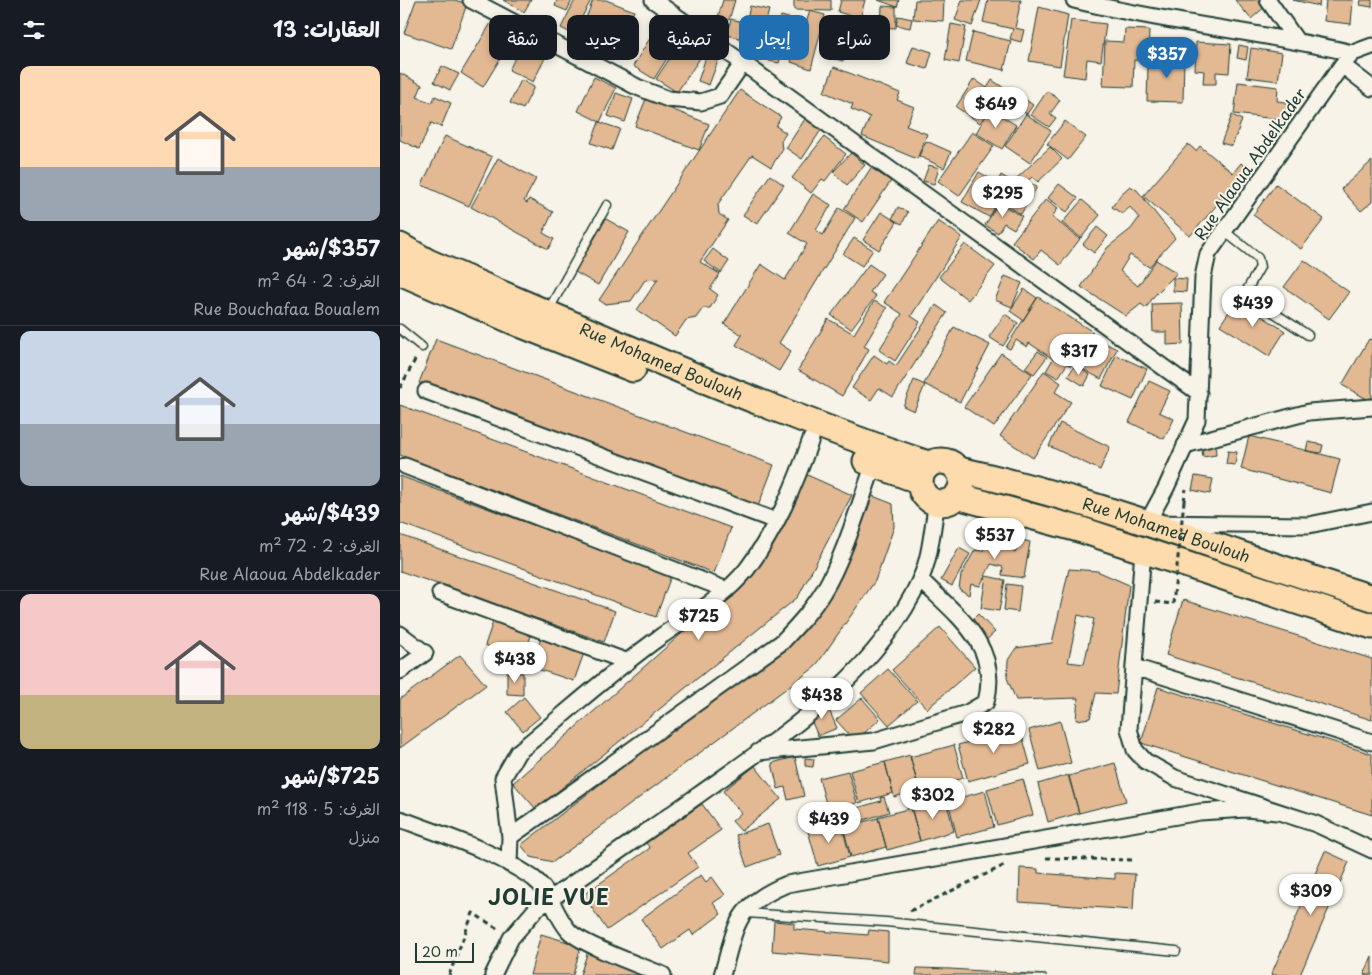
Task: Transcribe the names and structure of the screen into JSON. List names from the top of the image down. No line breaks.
{"streets":{"main road":["Rue Mohamed Boulouh"],"street":["Rue Alaoua Abdelkader"]},"crossings":[["Rue Alaoua Abdelkader","Rue Mohamed Boulouh"]],"districts":["JOLIE VUE"],"scale_bar":"20 m","page":{"heading":"العقارات: 13","chip":["شراء","إيجار","تصفية","جديد","شقة"],"price":["$357","$649","$295","$439","$317","$537","$725","$438","$438","$282","$302","$439","$309"],"list":[{"name":"$357/شهر","note":"الغرف: 2 · 64 m² · Rue Bouchafaa Boualem"},{"name":"$439/شهر","note":"الغرف: 2 · 72 m² · Rue Alaoua Abdelkader"},{"name":"$725/شهر","note":"الغرف: 5 · 118 m² · منزل"}],"scale":"20 m"}}
